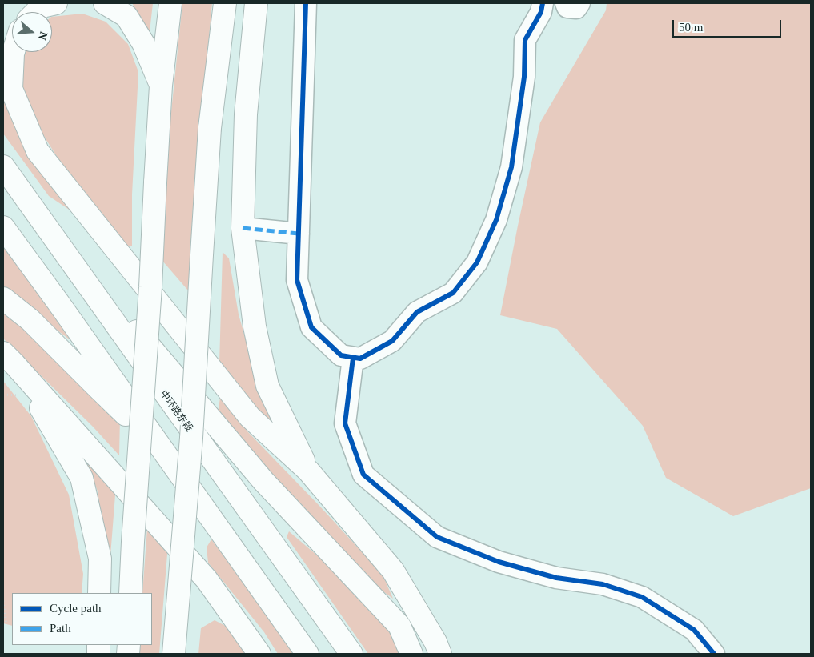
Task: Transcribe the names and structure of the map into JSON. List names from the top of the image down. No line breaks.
{"streets":{"highway":["中环路东段"]},"legend":["Cycle path","Path"],"scale_bar":"50 m","north":"right"}
